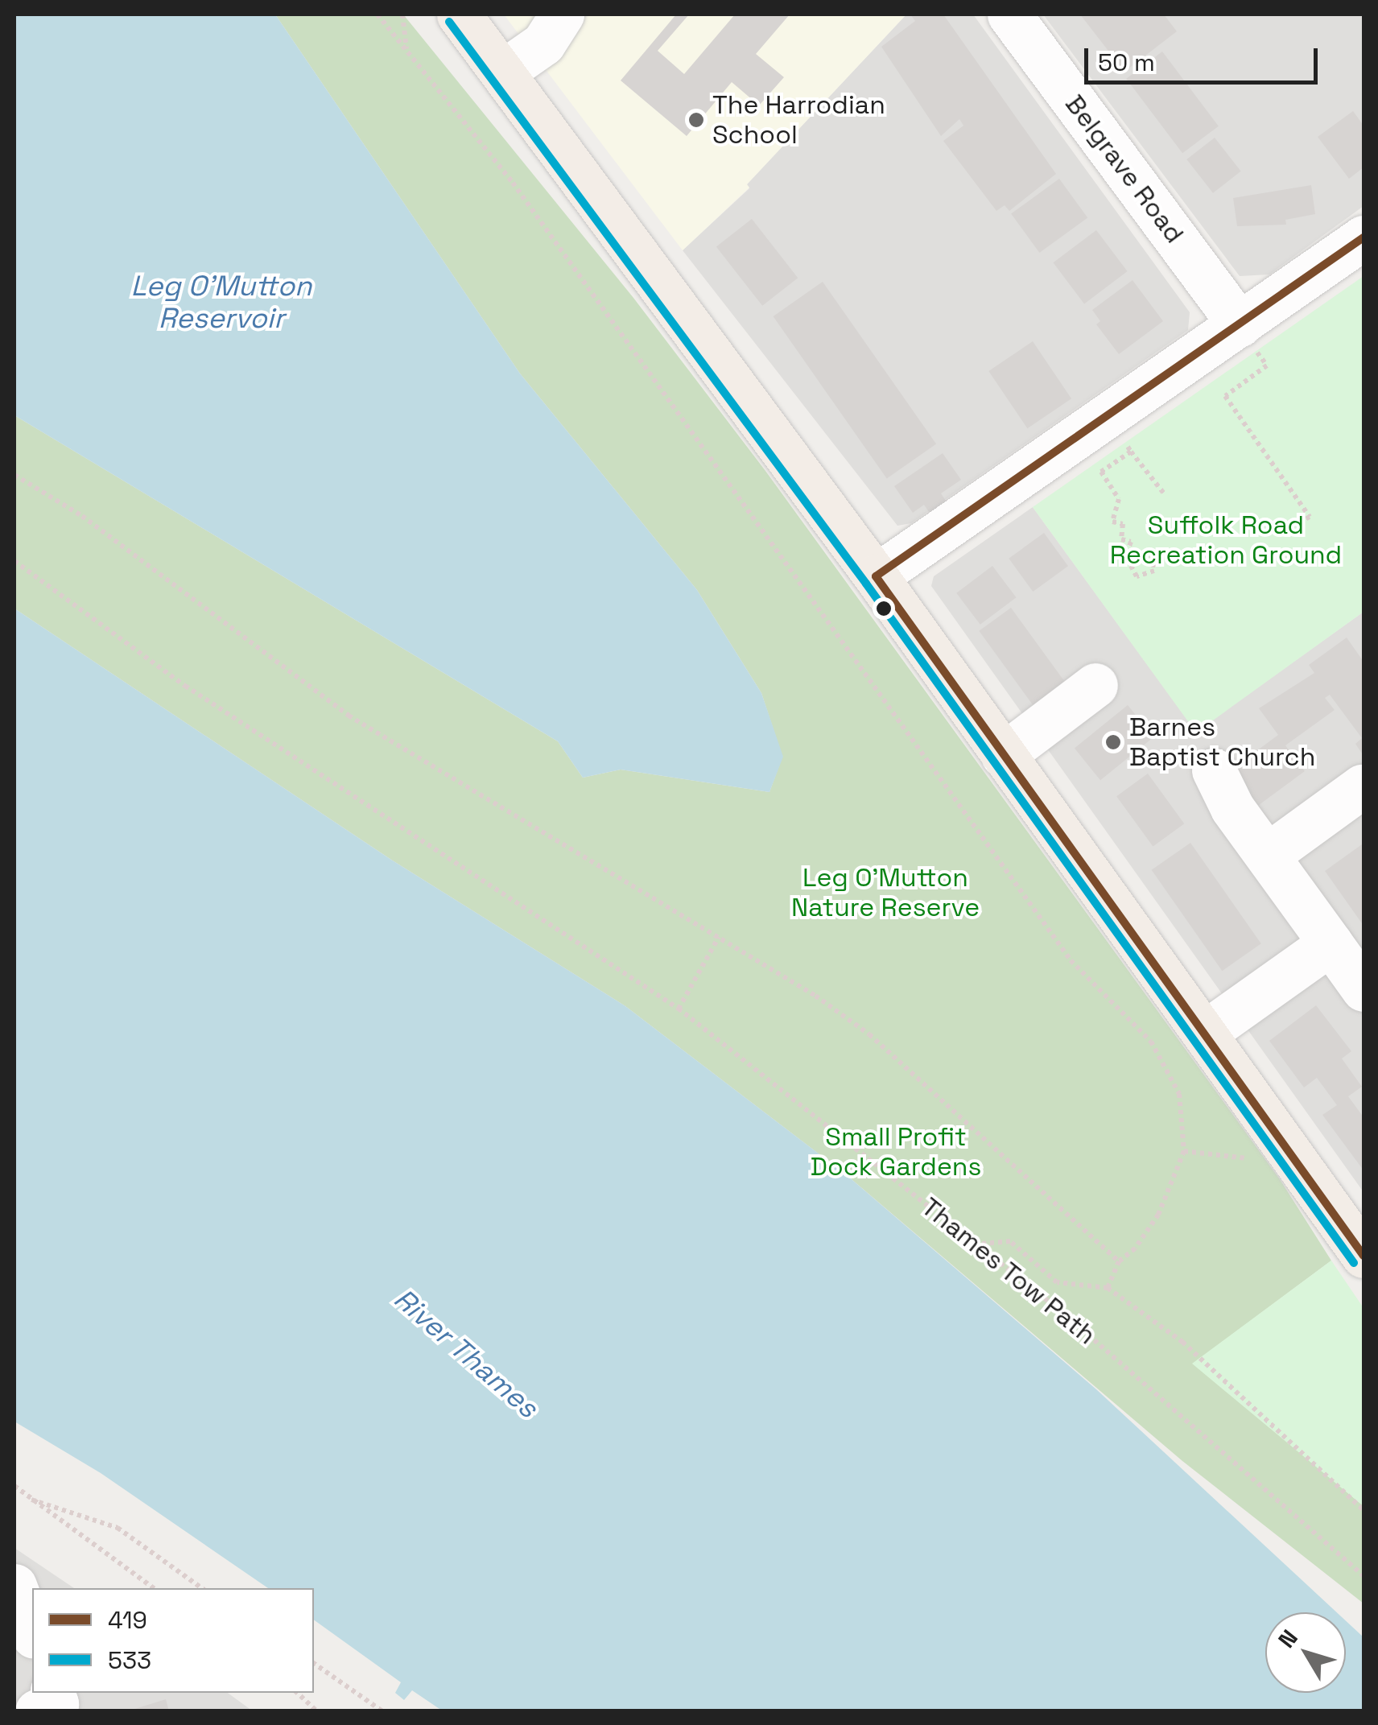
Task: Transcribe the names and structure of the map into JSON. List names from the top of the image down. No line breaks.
{"streets":{"street":["Belgrave Road"],"path":["Thames Tow Path"]},"water":["Leg O'Mutton Reservoir","River Thames"],"parks":["Suffolk Road Recreation Ground","Leg O'Mutton Nature Reserve","Small Profit Dock Gardens"],"places":["The Harrodian School","Barnes Baptist Church"],"lines":["transit line 533","transit line 419"],"legend":["419","533"],"scale_bar":"50 m","north":"top left"}
